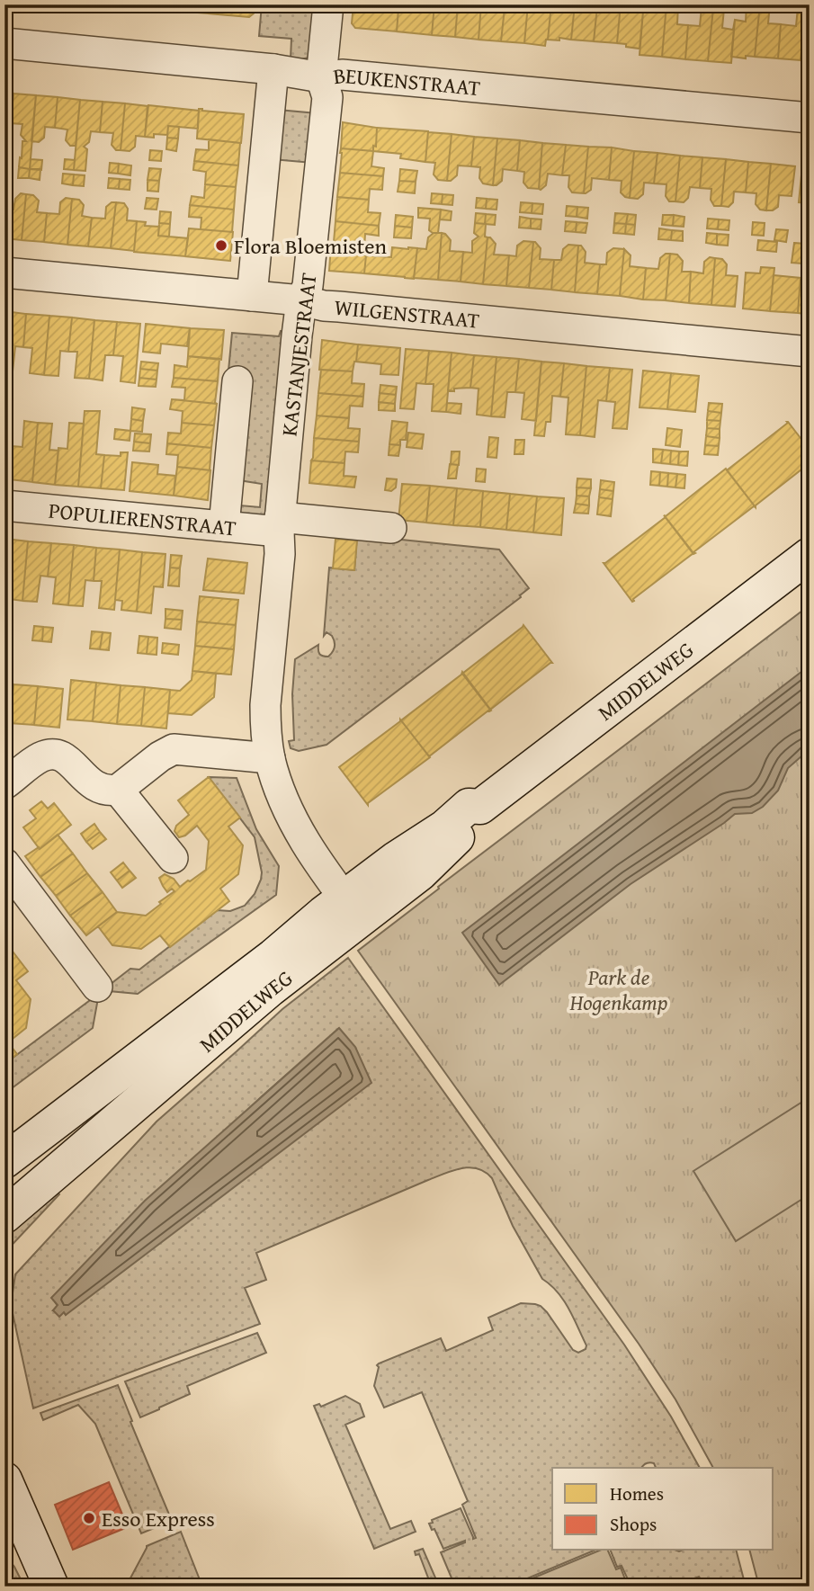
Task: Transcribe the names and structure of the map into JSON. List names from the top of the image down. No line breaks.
{"streets":{"main road":["MIDDELWEG"],"street":["BEUKENSTRAAT","WILGENSTRAAT","KASTANJESTRAAT","POPULIERENSTRAAT"]},"crossings":[["BEUKENSTRAAT","KASTANJESTRAAT"],["WILGENSTRAAT","KASTANJESTRAAT"],["KASTANJESTRAAT","POPULIERENSTRAAT"],["KASTANJESTRAAT","MIDDELWEG"]],"parks":["Park de Hogenkamp"],"places":["Flora Bloemisten","Esso Express"],"legend":["Homes","Shops"]}
